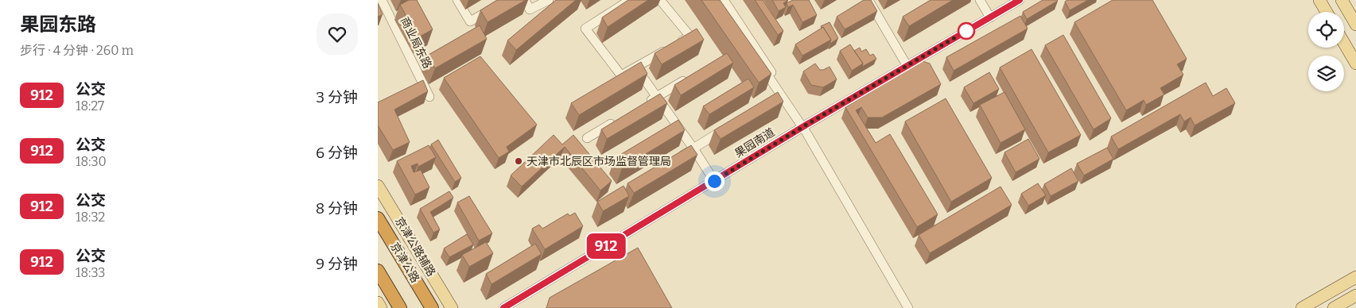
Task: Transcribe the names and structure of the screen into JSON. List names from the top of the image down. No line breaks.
{"streets":{"highway":["京津公路"],"main road":["京津公路辅路"],"street":["商业局东路","果园南道"]},"places":["天津市北辰区市场监督管理局"],"lines":["bus line 912"],"page":{"heading":["果园东路","步行 · 4 分钟 · 260 m"],"on_map":"912","list":[{"mark":"912","name":"公交","note":"18:27","value":"3 分钟"},{"mark":"912","name":"公交","note":"18:30","value":"6 分钟"},{"mark":"912","name":"公交","note":"18:32","value":"8 分钟"},{"mark":"912","name":"公交","note":"18:33","value":"9 分钟"}]}}
